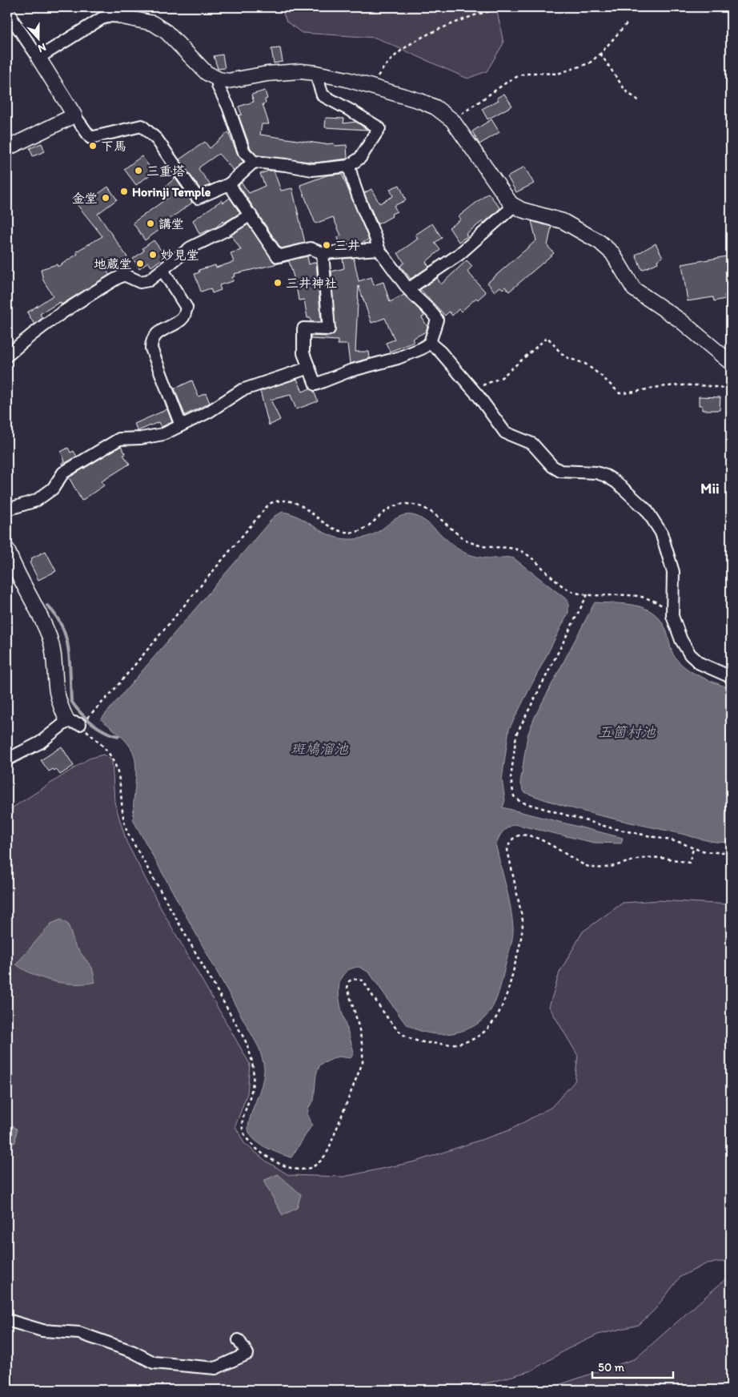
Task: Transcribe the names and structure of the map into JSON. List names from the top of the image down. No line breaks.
{"districts":["Mii"],"water":["五箇村池","斑鳩溜池"],"places":["下馬","三重塔","Horinji Temple","金堂","講堂","三井","妙見堂","地蔵堂","三井神社"],"scale_bar":"50 m","north":"bottom"}
